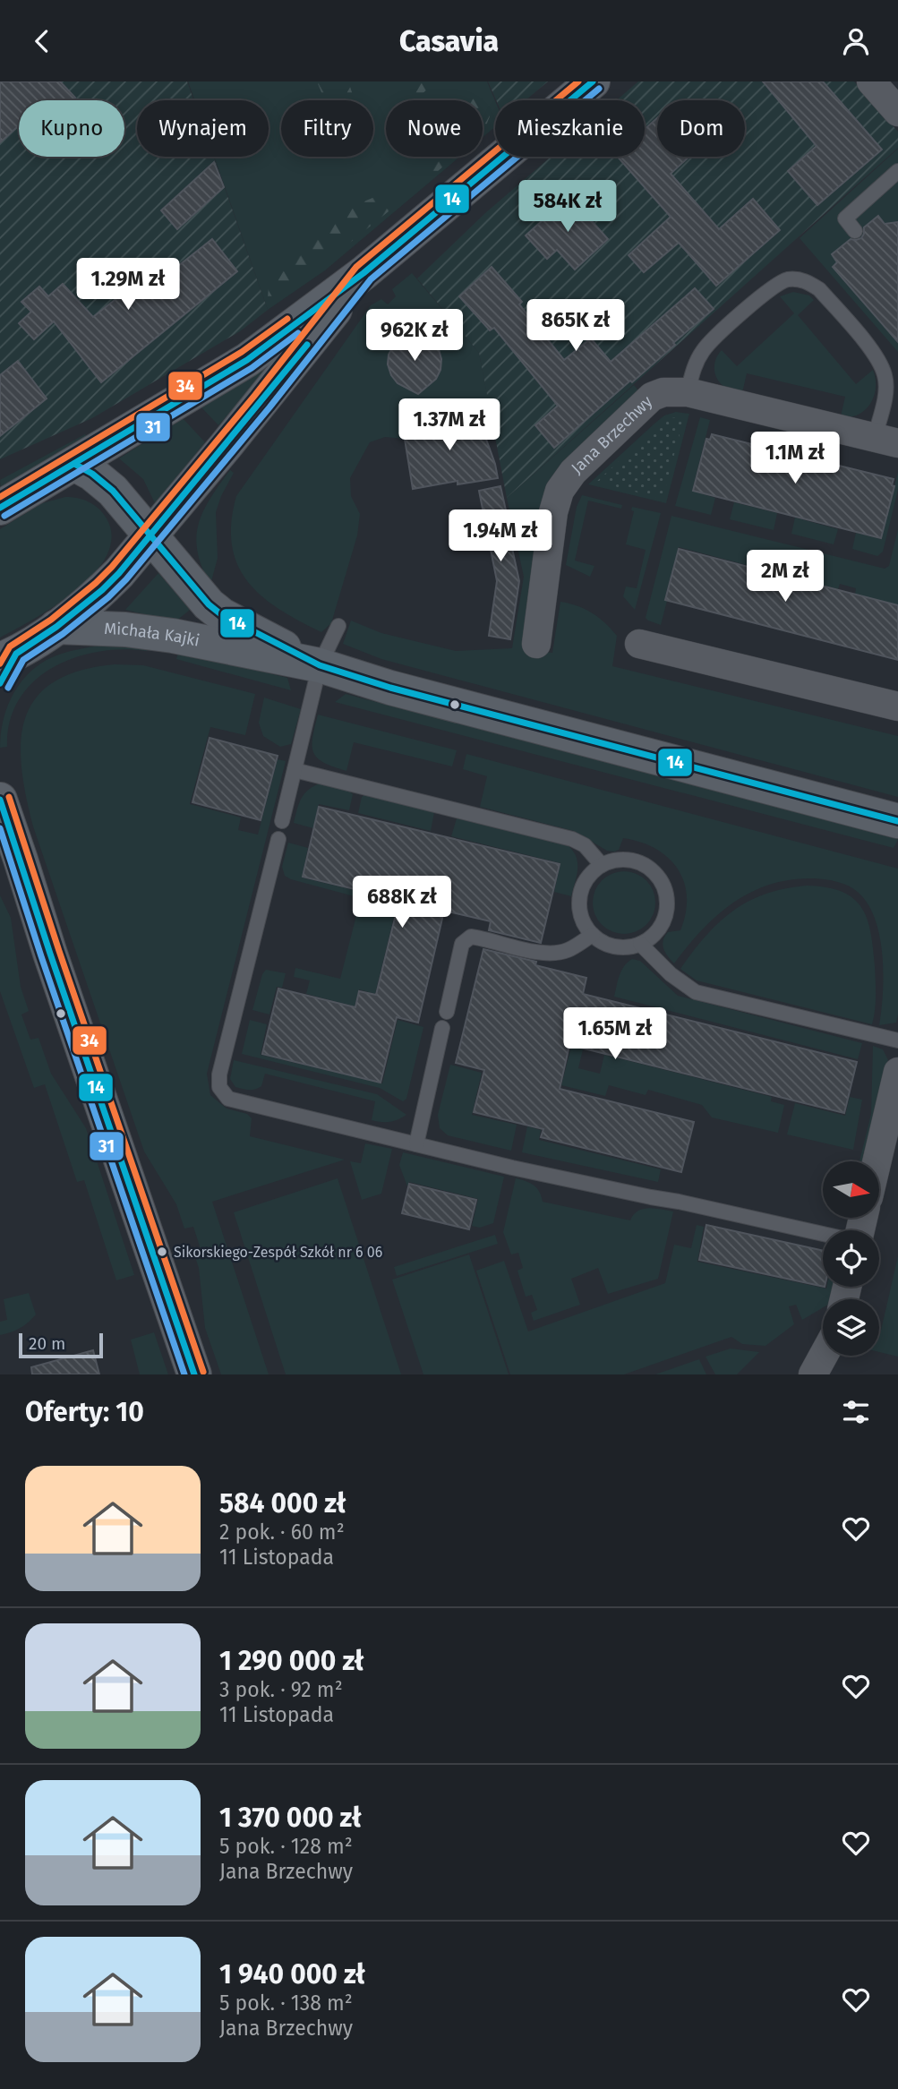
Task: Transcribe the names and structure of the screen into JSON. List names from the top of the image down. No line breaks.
{"streets":{"street":["Jana Brzechwy","Michała Kajki"]},"places":["Sikorskiego-Zespół Szkół nr 6 06"],"lines":["transit line 14","transit line 34","transit line 31"],"scale_bar":"20 m","north":"right","page":{"header":"Casavia","chip":["Kupno","Wynajem","Filtry","Nowe","Mieszkanie","Dom"],"price":["584K zł","1.29M zł","865K zł","962K zł","1.37M zł","1.1M zł","1.94M zł","2M zł","688K zł","1.65M zł"],"scale":"20 m","heading":"Oferty: 10","list":[{"name":"584 000 zł","note":"2 pok. · 60 m² · 11 Listopada"},{"name":"1 290 000 zł","note":"3 pok. · 92 m² · 11 Listopada"},{"name":"1 370 000 zł","note":"5 pok. · 128 m² · Jana Brzechwy"},{"name":"1 940 000 zł","note":"5 pok. · 138 m² · Jana Brzechwy"}]}}
